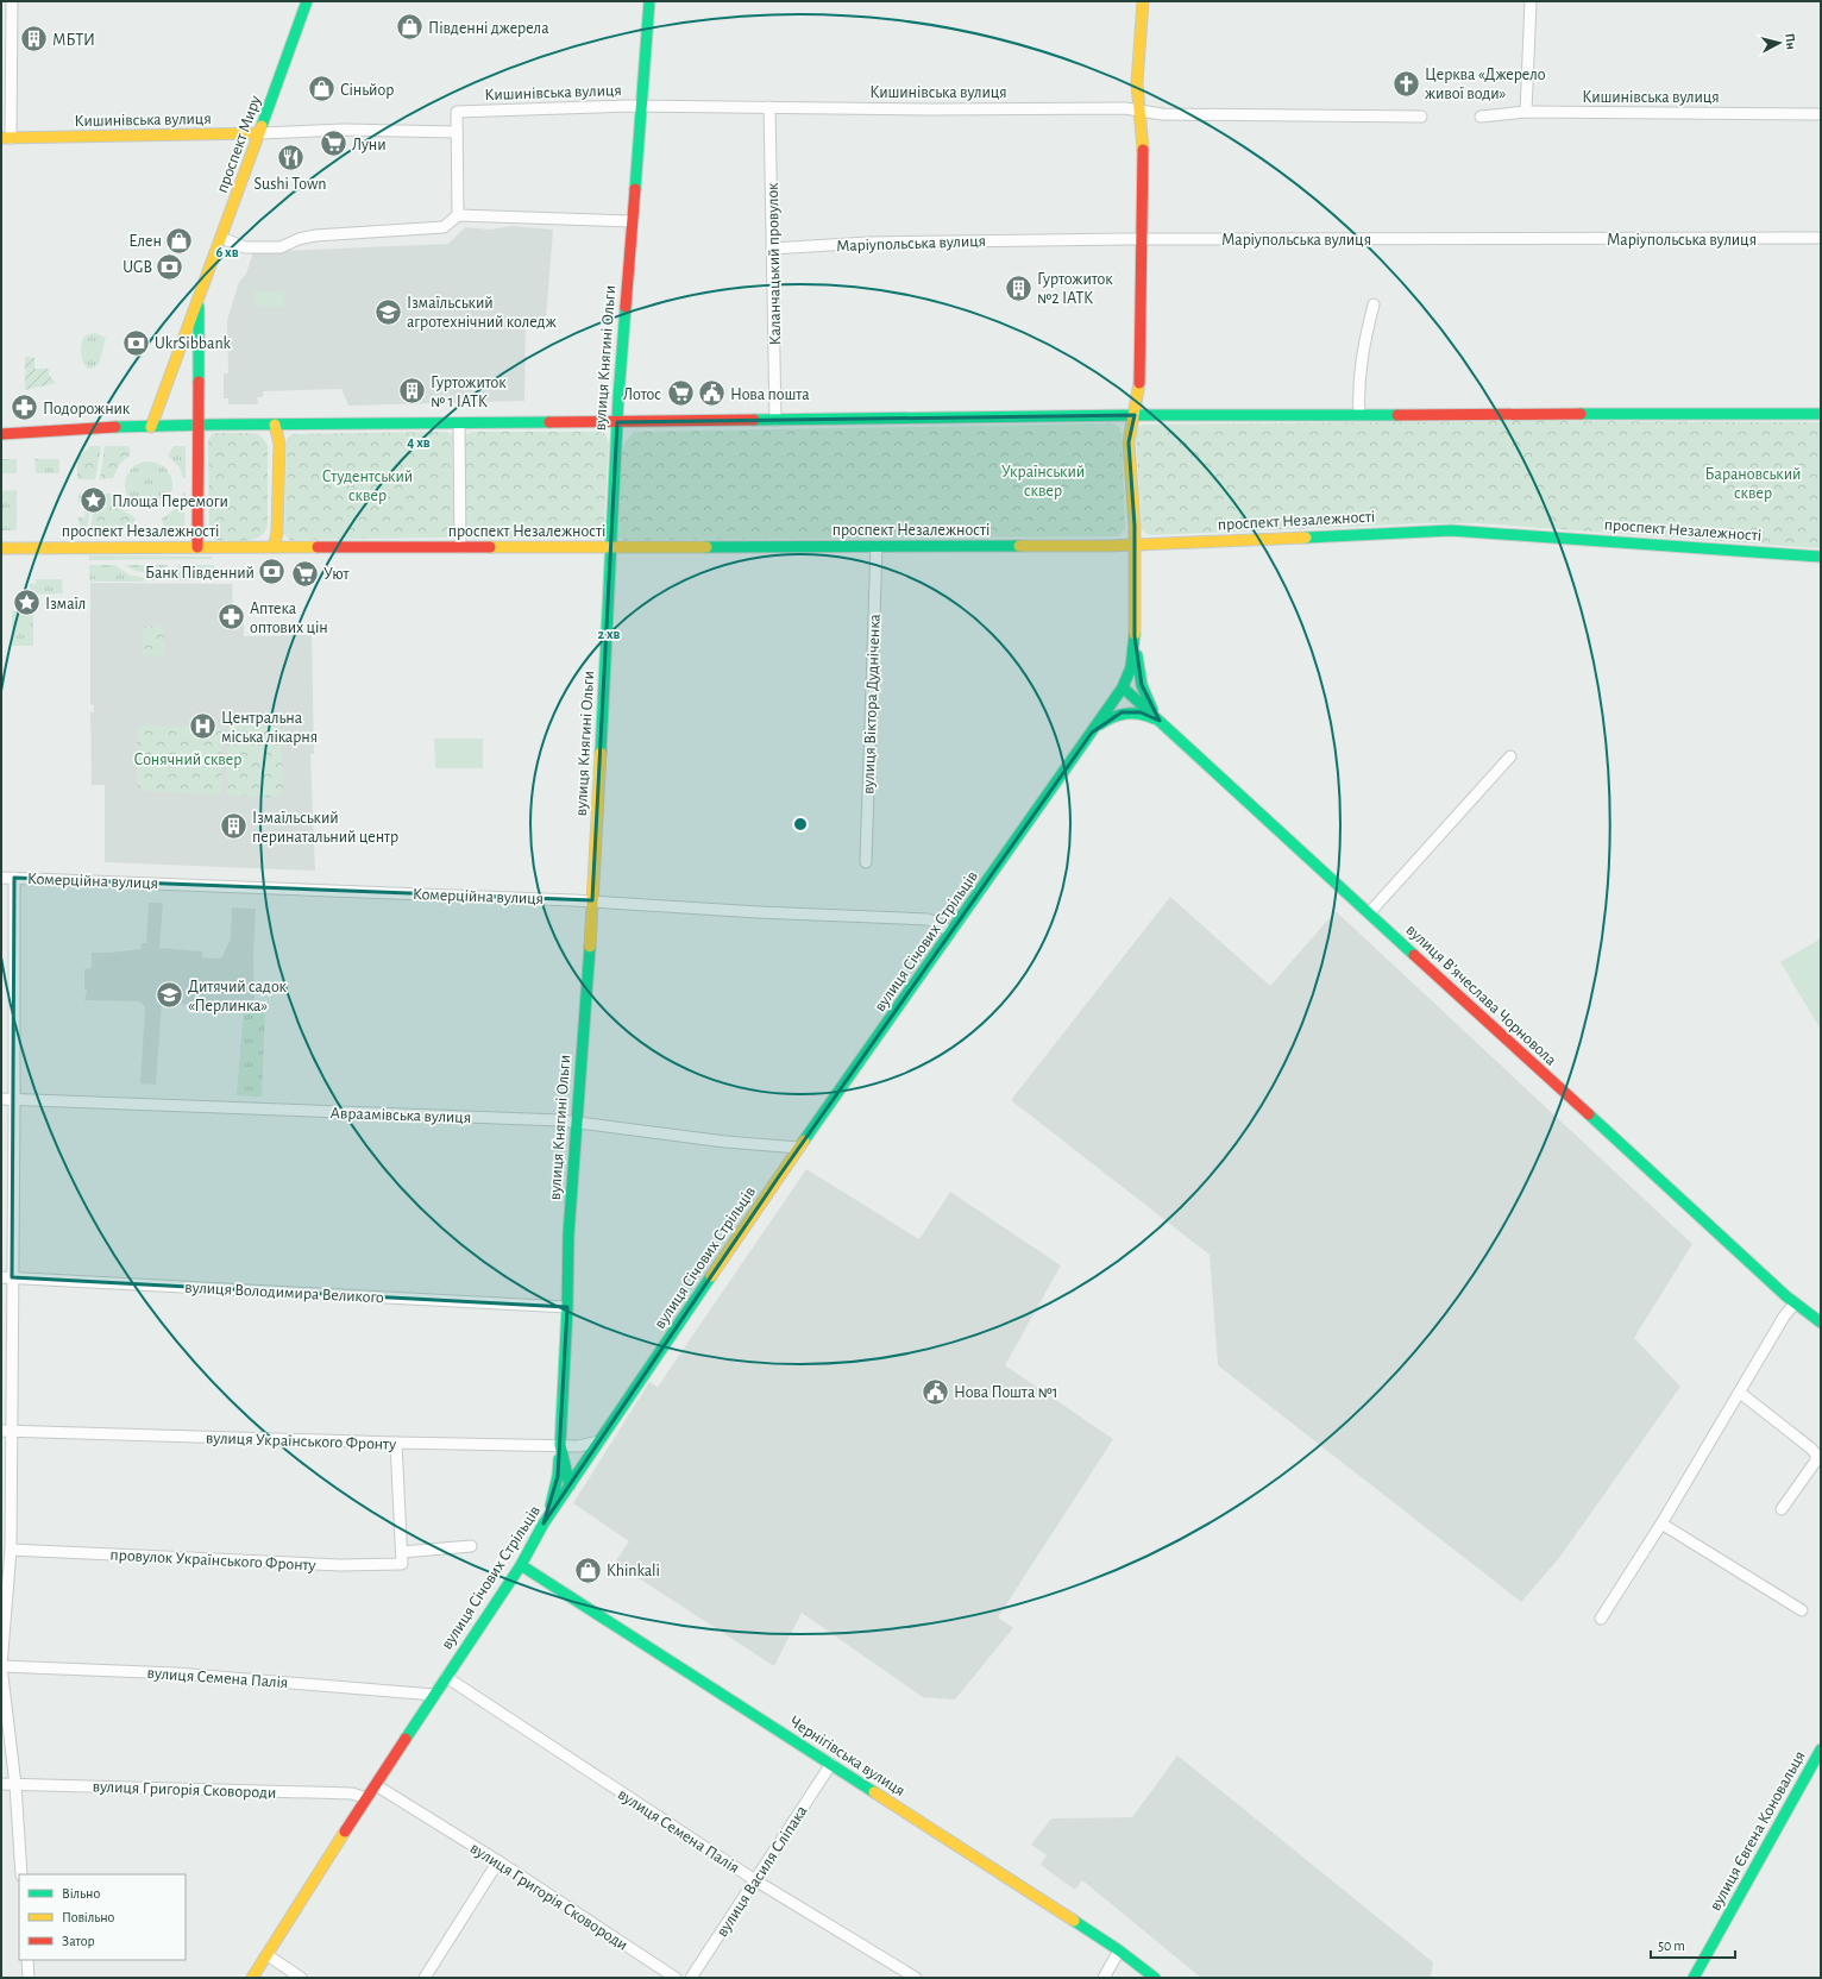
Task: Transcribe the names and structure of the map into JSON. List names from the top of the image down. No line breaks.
{"streets":{"main road":["Кишинівська вулиця","проспект Миру","вулиця Княгині Ольги","проспект Незалежності","вулиця Січових Стрільців","вулиця Вʼячеслава Чорновола","Чернігівська вулиця","вулиця Євгена Коновальця"],"street":["Маріупольська вулиця","Каланчацький провулок","вулиця Віктора Дудніченка","Комерційна вулиця","Авраамівська вулиця","вулиця Володимира Великого","вулиця Українського Фронту","провулок Українського Фронту","вулиця Семена Палія","вулиця Григорія Сковороди","вулиця Василя Сліпака"]},"crossings":[["Кишинівська вулиця","проспект Миру"],["Кишинівська вулиця","Каланчацький провулок"],["Кишинівська вулиця","вулиця Княгині Ольги"],["Кишинівська вулиця","вулиця Січових Стрільців"],["проспект Миру","проспект Незалежності"],["Маріупольська вулиця","Каланчацький провулок"],["Маріупольська вулиця","вулиця Січових Стрільців"],["вулиця Княгині Ольги","проспект Незалежності"],["вулиця Княгині Ольги","Комерційна вулиця"],["вулиця Княгині Ольги","вулиця Січових Стрільців"],["вулиця Княгині Ольги","Авраамівська вулиця"],["вулиця Княгині Ольги","вулиця Володимира Великого"],["вулиця Княгині Ольги","вулиця Українського Фронту"],["проспект Незалежності","вулиця Віктора Дудніченка"],["проспект Незалежності","вулиця Січових Стрільців"],["Комерційна вулиця","вулиця Січових Стрільців"],["вулиця Січових Стрільців","вулиця Вʼячеслава Чорновола"],["вулиця Січових Стрільців","Авраамівська вулиця"],["вулиця Січових Стрільців","вулиця Українського Фронту"],["вулиця Січових Стрільців","вулиця Семена Палія"],["вулиця Січових Стрільців","Чернігівська вулиця"],["вулиця Січових Стрільців","вулиця Григорія Сковороди"],["вулиця Семена Палія","вулиця Василя Сліпака"],["Чернігівська вулиця","вулиця Василя Сліпака"]],"parks":["Український сквер","Барановський сквер","Студентський сквер","Сонячний сквер"],"places":{"shop":["Південні джерела","Сіньйор","Елен","Khinkali"],"building":["МБТИ","Гуртожиток №2 ІАТК","Гуртожиток № 1 ІАТК","Ізмаїльський перинатальний центр"],"church":["Церква «Джерело живої води»"],"supermarket":["Луни","Лотос","Уют"],"restaurant":["Sushi Town"],"bank":["UGB","UkrSibbank","Банк Південний"],"school or university":["Ізмаїльський агротехнічний коледж","Дитячий садок «Перлинка»"],"public building":["Нова пошта","Нова Пошта №1"],"pharmacy":["Подорожник","Аптека оптових цін"],"place":["Площа Перемоги","Ізмаїл"],"hospital":["Центральна міська лікарня"]},"legend":["Вільно","Повільно","Затор"],"scale_bar":"50 m","north":"right","rings":["6 хв","4 хв","2 хв"]}
